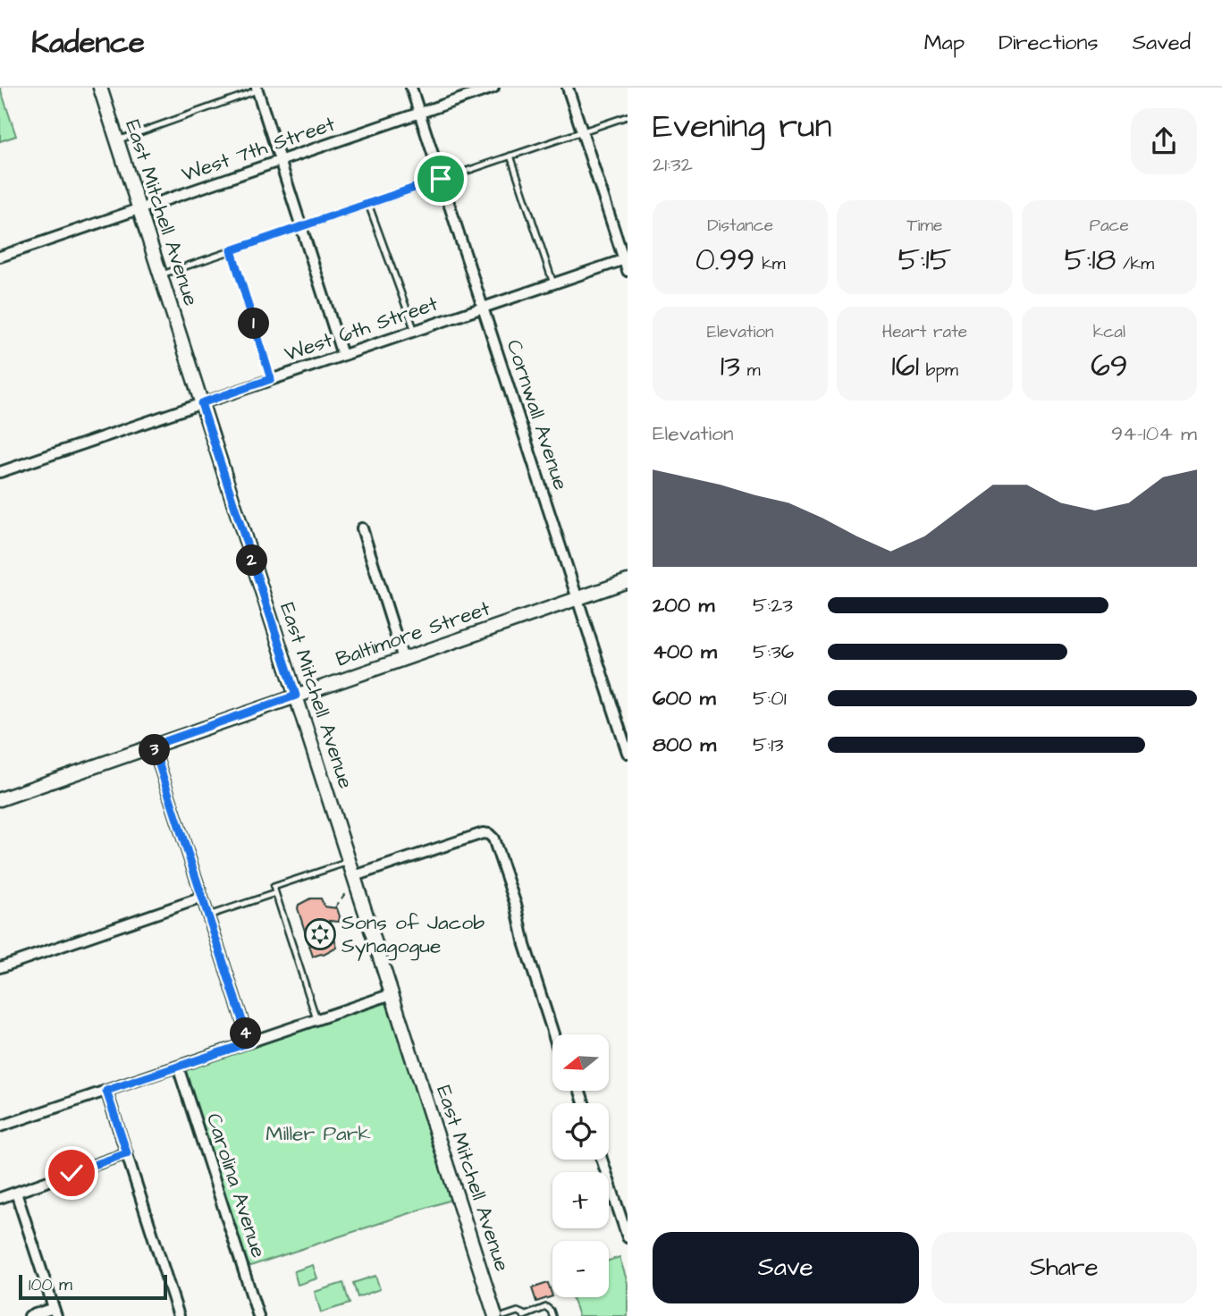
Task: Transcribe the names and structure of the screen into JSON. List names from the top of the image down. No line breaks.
{"streets":{"street":["West 7th Street","East Mitchell Avenue","West 6th Street","Cornwall Avenue","Baltimore Street","Carolina Avenue"]},"crossings":[["West 7th Street","East Mitchell Avenue"],["West 7th Street","Cornwall Avenue"],["East Mitchell Avenue","West 6th Street"],["East Mitchell Avenue","Baltimore Street"],["West 6th Street","Cornwall Avenue"],["Cornwall Avenue","Baltimore Street"]],"parks":["Miller Park"],"places":{"synagogue":["Sons of Jacob Synagogue"]},"scale_bar":"100 m","north":"left","page":{"header":"Kadence","nav":["Map","Directions","Saved"],"heading":["Evening run","21:32"],"stats":[["Distance","0.99 km"],["Time","5:15"],["Pace","5:18 /km"],["Elevation","13 m"],["Heart rate","161 bpm"],["kcal","69"]],"pins":["1","2","3","4"],"chart":["Elevation","94–104 m"],"list":[{"name":"200 m","note":"5:23"},{"name":"400 m","note":"5:36"},{"name":"600 m","note":"5:01"},{"name":"800 m","note":"5:13"}],"map_buttons":["+","−"],"buttons":["Save","Share"],"scale":"100 m"}}
